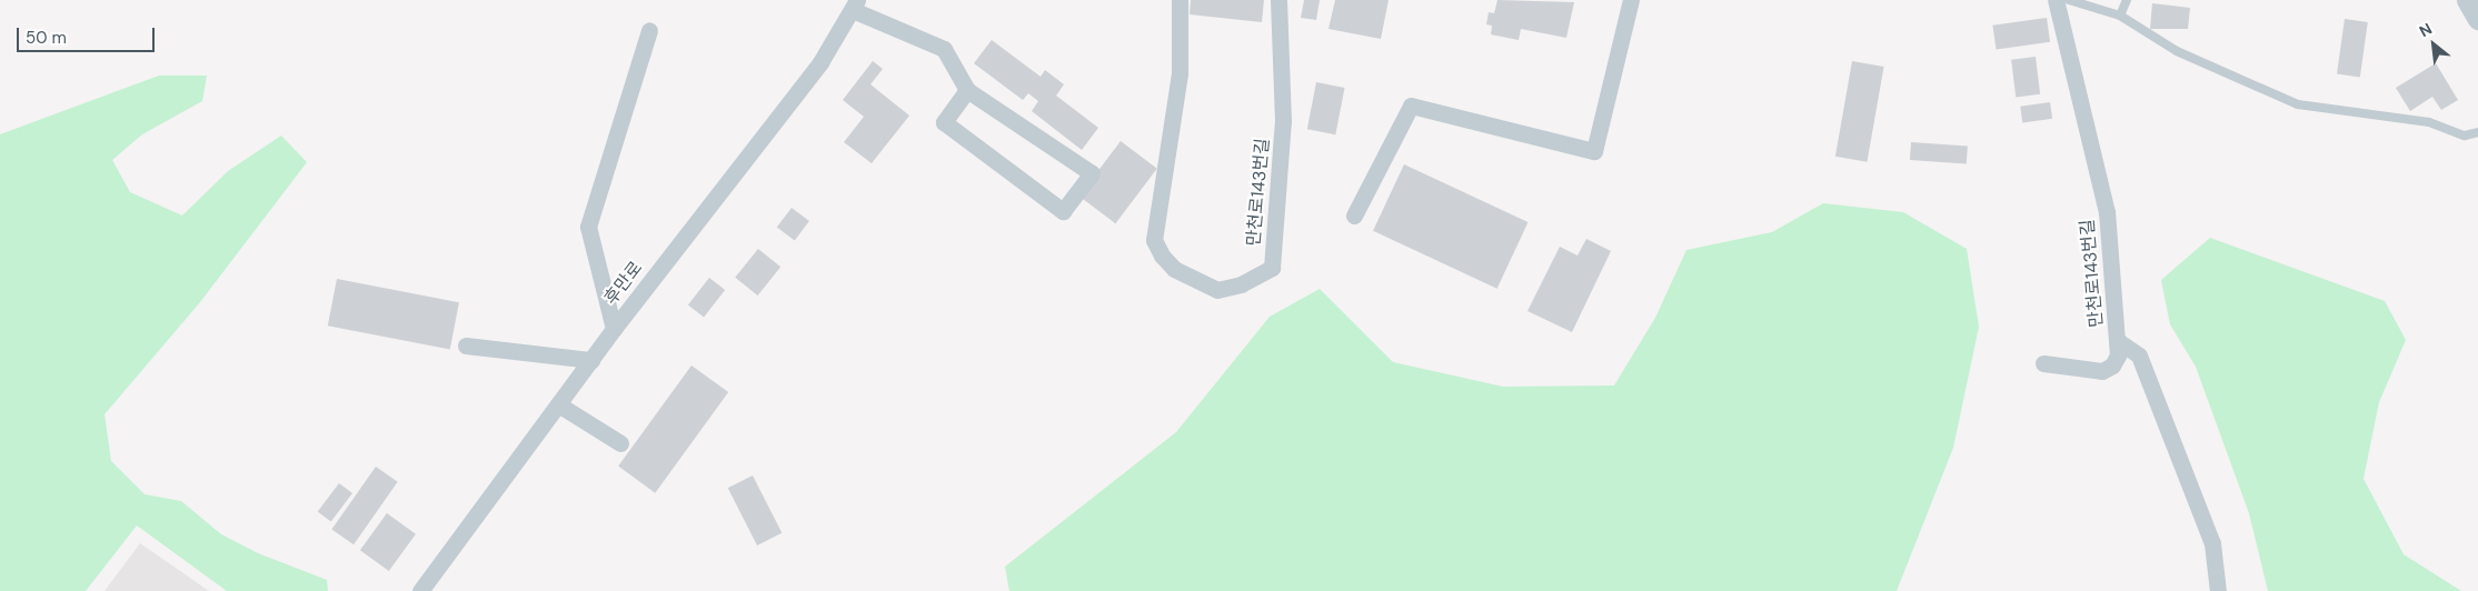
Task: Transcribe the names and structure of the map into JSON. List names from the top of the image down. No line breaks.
{"streets":{"street":["만천로143번길","후만로"]},"scale_bar":"50 m","north":"top left"}
